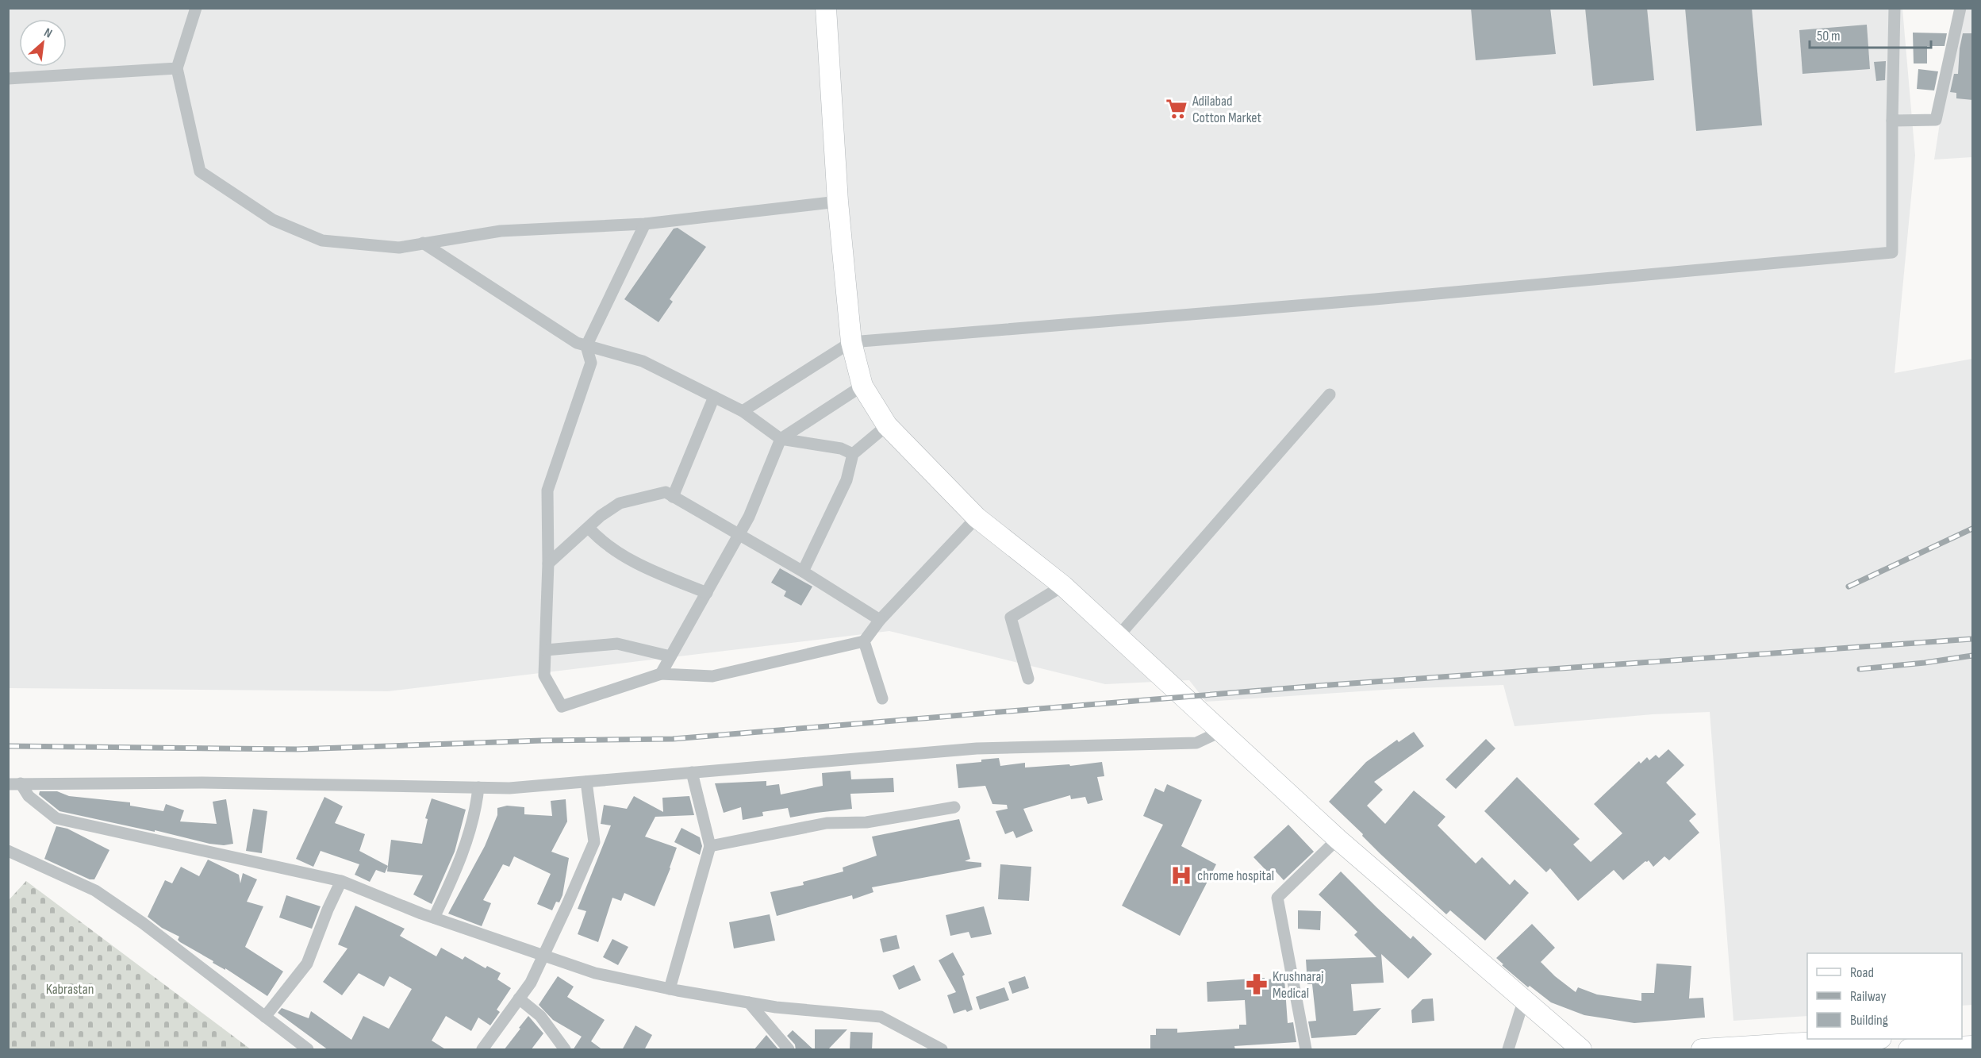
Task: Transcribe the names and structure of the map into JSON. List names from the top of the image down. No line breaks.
{"parks":["Kabrastan"],"places":{"supermarket":["Adilabad Cotton Market"],"hospital":["chrome hospital"],"pharmacy":["Krushnaraj Medical"]},"legend":["Road","Railway","Building"],"scale_bar":"50 m","north":"top right"}
